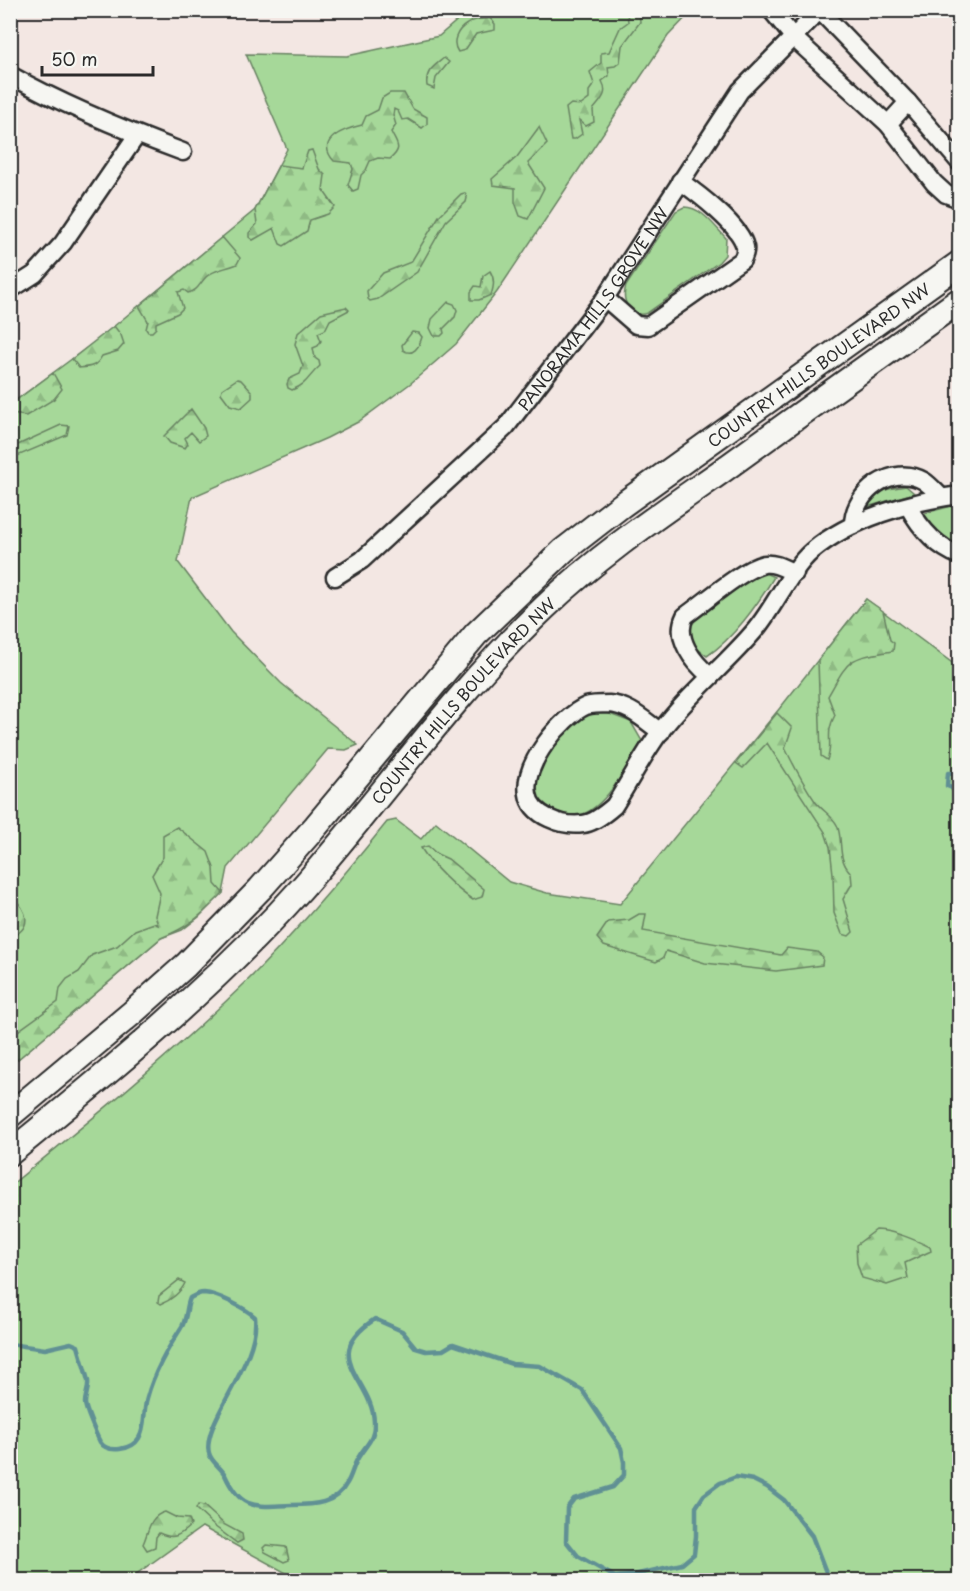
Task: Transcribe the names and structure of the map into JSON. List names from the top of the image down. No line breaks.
{"streets":{"main road":["COUNTRY HILLS BOULEVARD NW"],"street":["PANORAMA HILLS GROVE NW"]},"scale_bar":"50 m"}
